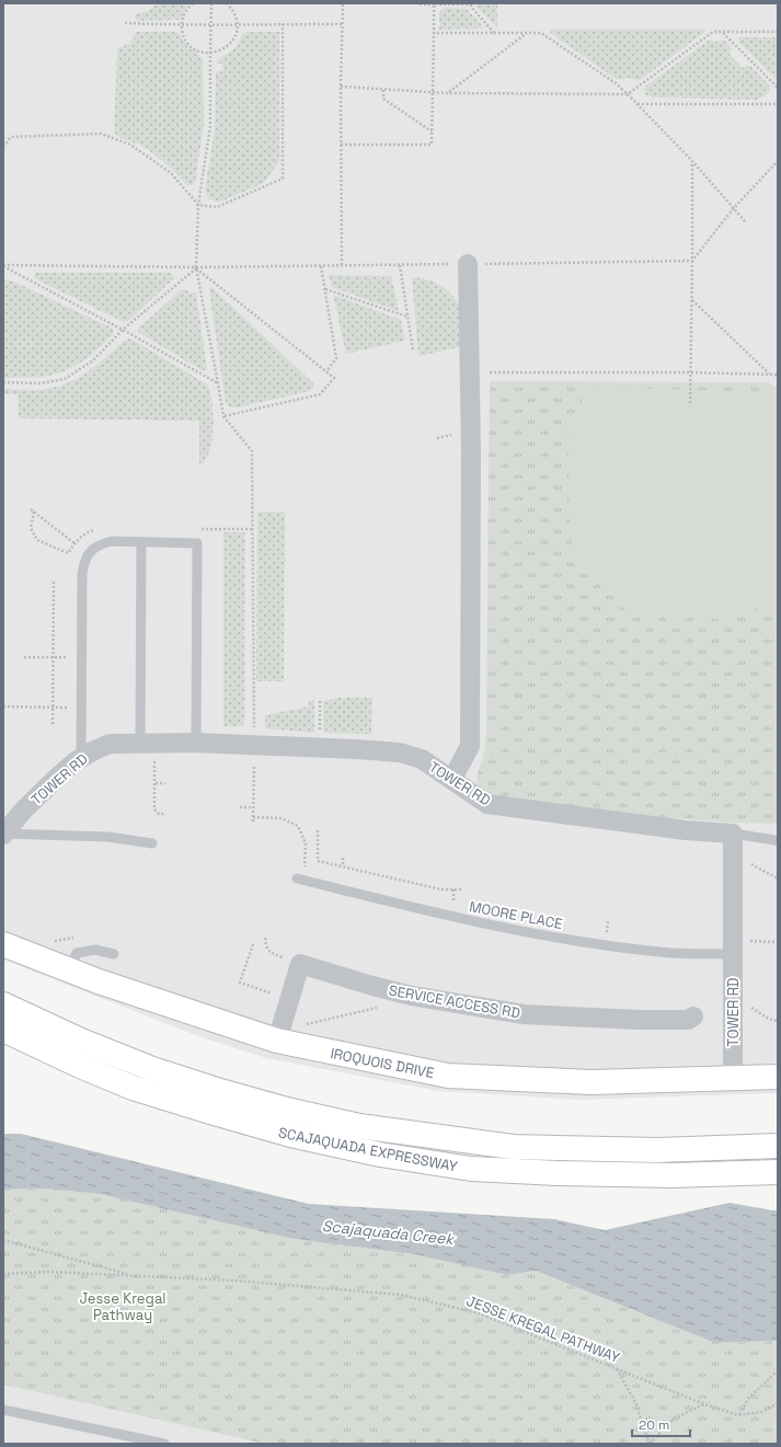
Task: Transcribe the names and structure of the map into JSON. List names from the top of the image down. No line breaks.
{"streets":{"main road":["IROQUOIS DRIVE","SCAJAQUADA EXPRESSWAY"],"street":["TOWER RD","SERVICE ACCESS RD"],"lane":["MOORE PLACE"],"path":["JESSE KREGAL PATHWAY"]},"crossings":[["TOWER RD","MOORE PLACE"],["TOWER RD","IROQUOIS DRIVE"]],"water":["Scajaquada Creek"],"parks":["Jesse Kregal Pathway"],"scale_bar":"20 m"}
